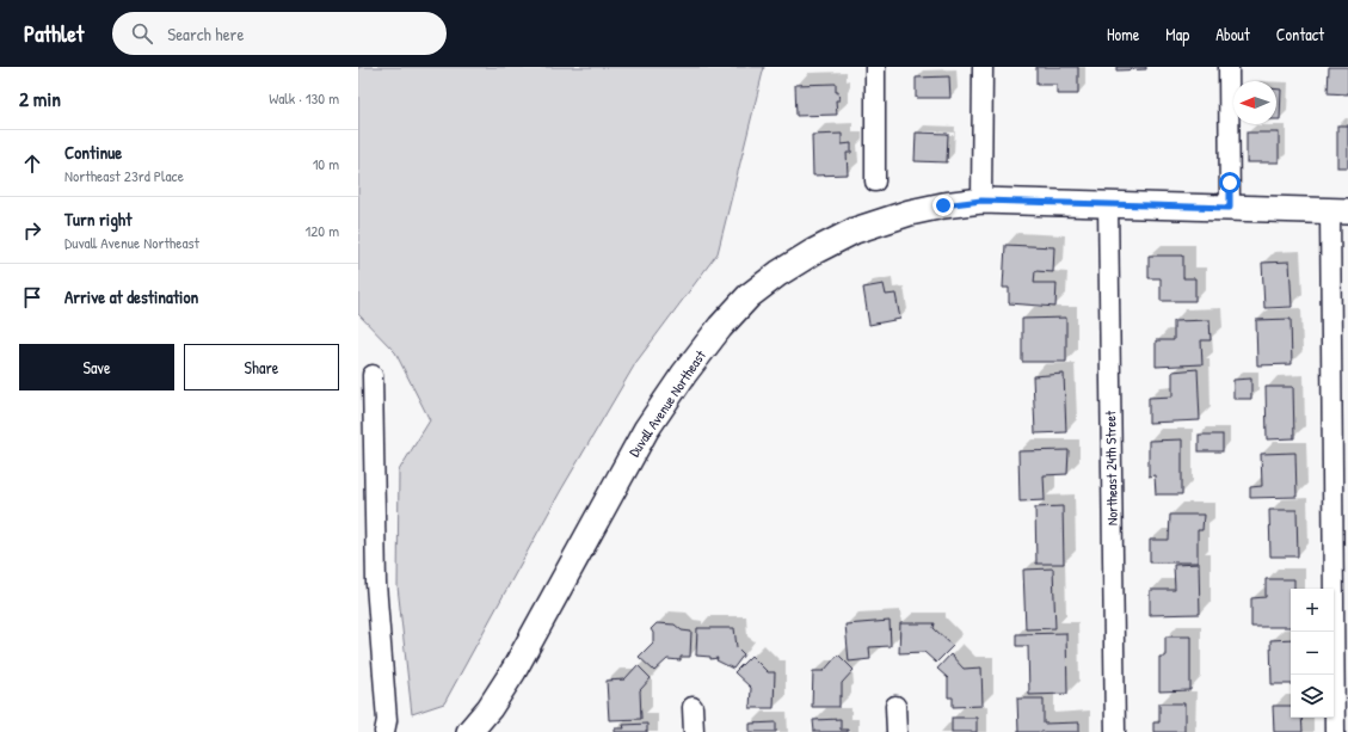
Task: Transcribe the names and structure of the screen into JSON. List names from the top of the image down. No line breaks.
{"streets":{"main road":["Duvall Avenue Northeast"],"street":["Northeast 24th Street"]},"crossings":[["Duvall Avenue Northeast","Northeast 24th Street"]],"north":"left","page":{"header":"Pathlet","search":"Search here","nav":["Home","Map","About","Contact"],"heading":["2 min","Walk · 130 m"],"list":[["Continue","Northeast 23rd Place","10 m"],["Turn right","Duvall Avenue Northeast","120 m"],"Arrive at destination"],"buttons":["Save","Share"],"map_buttons":["+","−"]}}
